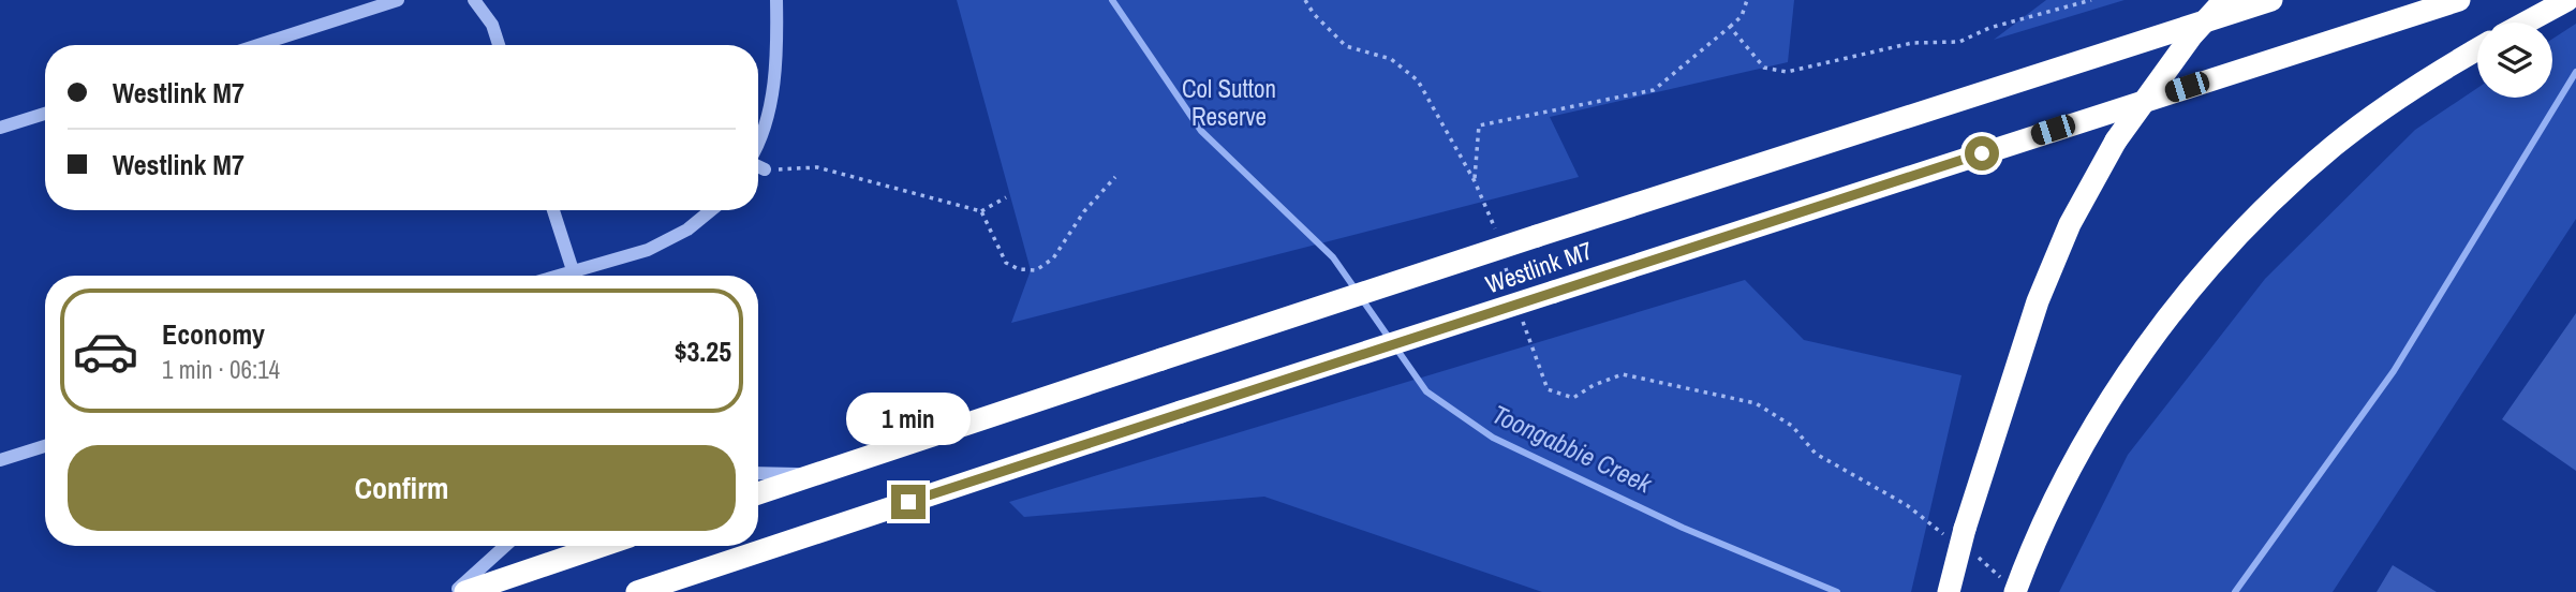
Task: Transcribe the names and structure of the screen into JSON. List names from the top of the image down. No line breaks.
{"streets":{"highway":["Westlink M7"]},"water":["Toongabbie Creek"],"parks":["Col Sutton Reserve"],"page":{"banner":["Westlink M7","Westlink M7"],"list":[{"name":"Economy","note":"1 min · 06:14","value":"$3.25"}],"bubble":"1 min","buttons":"Confirm"}}
